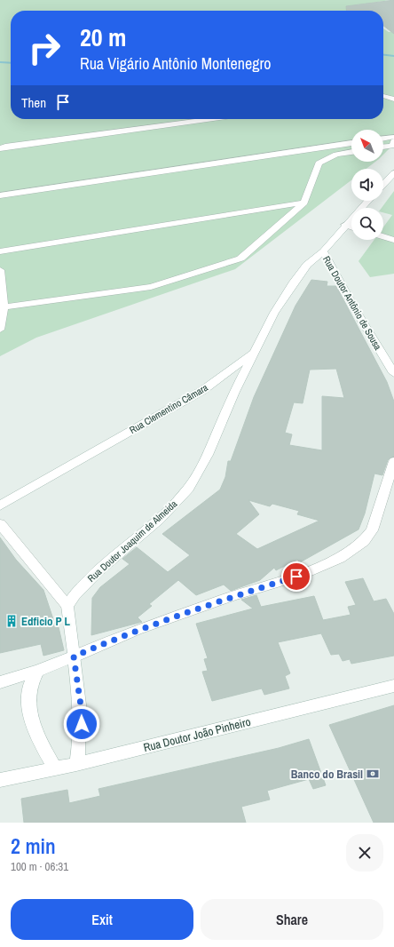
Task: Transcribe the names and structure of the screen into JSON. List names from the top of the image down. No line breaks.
{"streets":{"street":["Rua Doutor Antônio de Sousa","Rua Clementino Câmara","Rua Doutor Joaquim de Almeida","Rua Doutor João Pinheiro"]},"crossings":[["Rua Doutor Antônio de Sousa","Rua Clementino Câmara"],["Rua Clementino Câmara","Rua Doutor Joaquim de Almeida"]],"places":{"building":["Edficio P L"],"bank":["Banco do Brasil"]},"north":"top left","page":{"turn":["20 m","Rua Vigário Antônio Montenegro"],"then":"Then","heading":["2 min","100 m · 06:31"],"buttons":["Exit","Share"]}}
